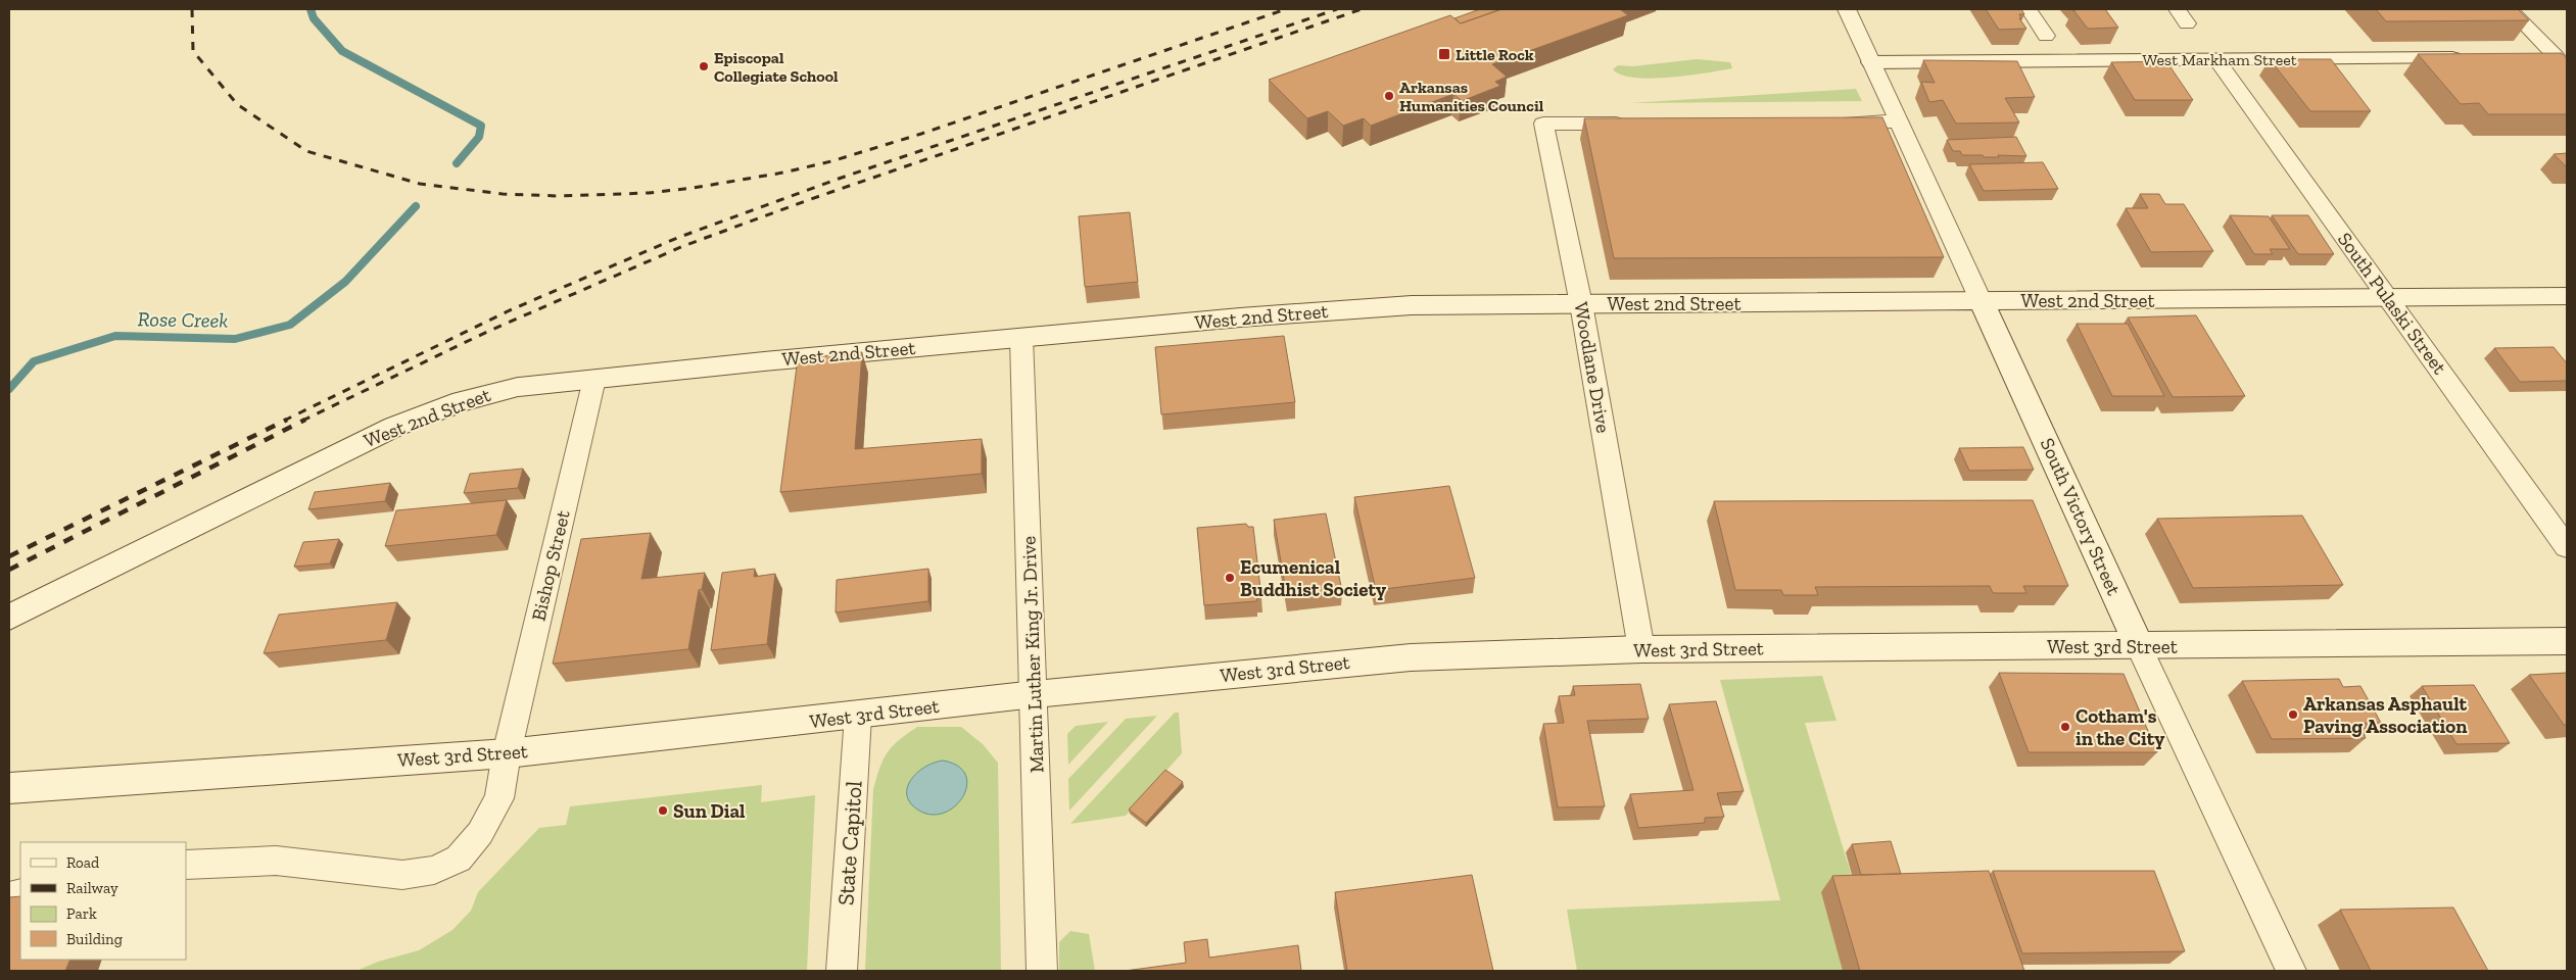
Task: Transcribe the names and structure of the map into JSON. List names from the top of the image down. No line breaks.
{"streets":{"main road":["West Markham Street","West 2nd Street","South Victory Street","West 3rd Street"],"street":["South Pulaski Street","Woodlane Drive","Bishop Street","Martin Luther King Jr. Drive","State Capitol"]},"crossings":[["West Markham Street","South Pulaski Street"],["West Markham Street","South Victory Street"],["West 2nd Street","South Pulaski Street"],["West 2nd Street","Woodlane Drive"],["West 2nd Street","South Victory Street"],["West 2nd Street","Bishop Street"],["West 2nd Street","Martin Luther King Jr. Drive"],["Woodlane Drive","West 3rd Street"],["South Victory Street","West 3rd Street"],["Bishop Street","West 3rd Street"],["West 3rd Street","Martin Luther King Jr. Drive"],["West 3rd Street","State Capitol"]],"water":["Rose Creek"],"places":{"transit":["Little Rock"],"other":["Episcopal Collegiate School","Arkansas Humanities Council","Ecumenical Buddhist Society","Arkansas Asphault Paving Association","Cotham's in the City","Sun Dial"]},"legend":["Road","Railway","Park","Building"]}
